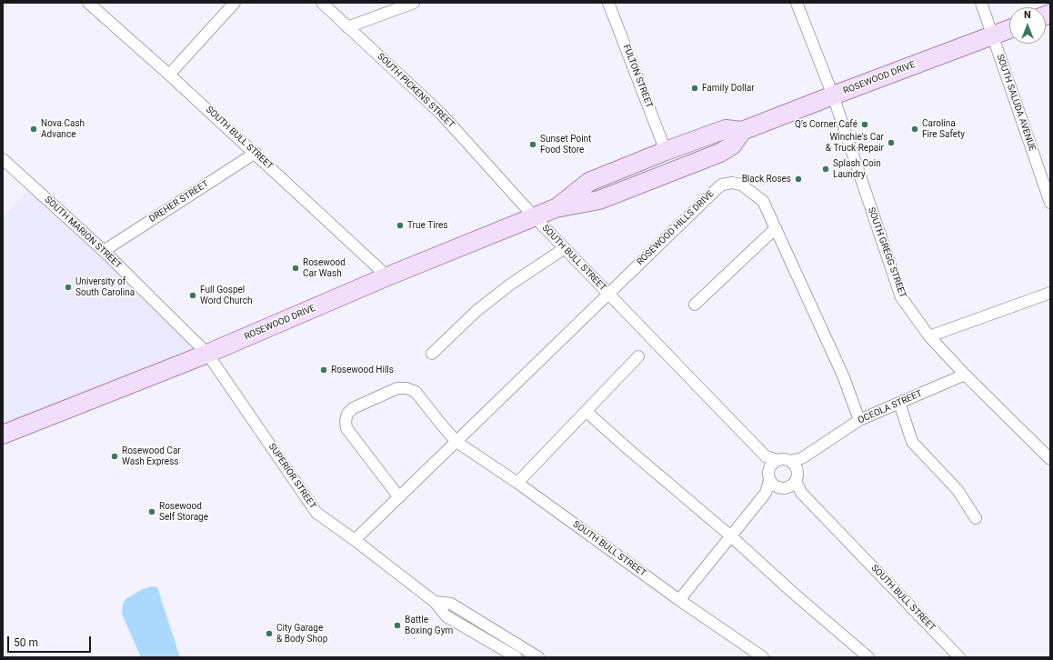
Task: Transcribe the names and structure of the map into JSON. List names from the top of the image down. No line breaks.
{"streets":{"main road":["ROSEWOOD DRIVE"],"street":["FULTON STREET","SOUTH PICKENS STREET","SOUTH SALUDA AVENUE","SOUTH BULL STREET","DREHER STREET","ROSEWOOD HILLS DRIVE","SOUTH MARION STREET","SOUTH GREGG STREET","OCEOLA STREET","SUPERIOR STREET"]},"crossings":[["FULTON STREET","ROSEWOOD DRIVE"],["ROSEWOOD DRIVE","SOUTH PICKENS STREET"],["ROSEWOOD DRIVE","SOUTH SALUDA AVENUE"],["ROSEWOOD DRIVE","SOUTH BULL STREET"],["ROSEWOOD DRIVE","SOUTH MARION STREET"],["ROSEWOOD DRIVE","SOUTH GREGG STREET"],["ROSEWOOD DRIVE","SUPERIOR STREET"],["SOUTH PICKENS STREET","SOUTH BULL STREET"],["SOUTH BULL STREET","DREHER STREET"],["SOUTH BULL STREET","ROSEWOOD HILLS DRIVE"],["SOUTH BULL STREET","OCEOLA STREET"],["DREHER STREET","SOUTH MARION STREET"],["ROSEWOOD HILLS DRIVE","OCEOLA STREET"],["ROSEWOOD HILLS DRIVE","SUPERIOR STREET"],["SOUTH MARION STREET","SUPERIOR STREET"],["SOUTH GREGG STREET","OCEOLA STREET"]],"places":["Family Dollar","Q’s Corner Café","Nova Cash Advance","Carolina Fire Safety","Winchie's Car & Truck Repair","Sunset Point Food Store","Splash Coin Laundry","Black Roses","True Tires","Rosewood Car Wash","University of South Carolina","Full Gospel Word Church","Rosewood Hills","Rosewood Car Wash Express","Rosewood Self Storage","Battle Boxing Gym","City Garage & Body Shop"],"scale_bar":"50 m","north":"top"}
